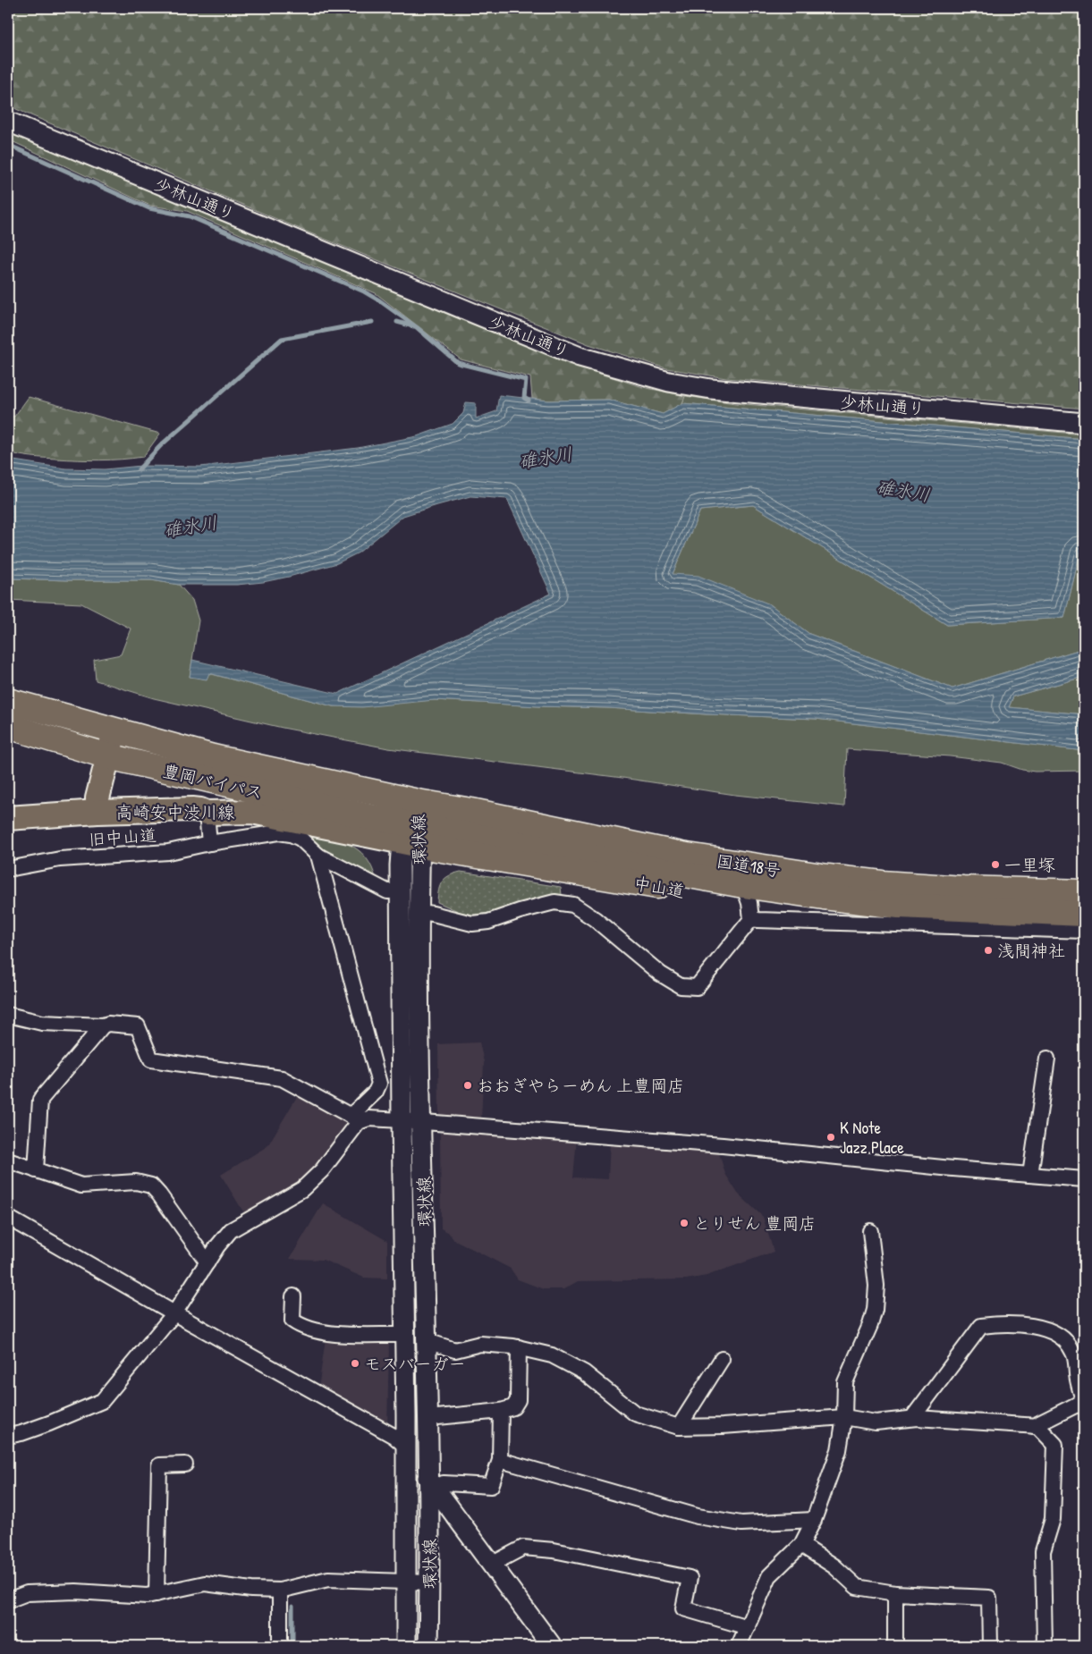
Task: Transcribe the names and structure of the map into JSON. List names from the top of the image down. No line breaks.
{"streets":{"highway":["豊岡バイパス","国道18号","中山道"],"main road":["高崎安中渋川線"],"street":["少林山通り","旧中山道","環状線"]},"crossings":[["豊岡バイパス","高崎安中渋川線"],["豊岡バイパス","環状線"],["豊岡バイパス","国道18号"],["豊岡バイパス","中山道"],["高崎安中渋川線","環状線"],["高崎安中渋川線","中山道"],["旧中山道","環状線"],["環状線","国道18号"],["環状線","中山道"],["国道18号","中山道"]],"water":["碓氷川"],"places":["一里塚","浅間神社","おおぎやらーめん 上豊岡店","K Note Jazz Place","とりせん 豊岡店","モスバーガー"]}
